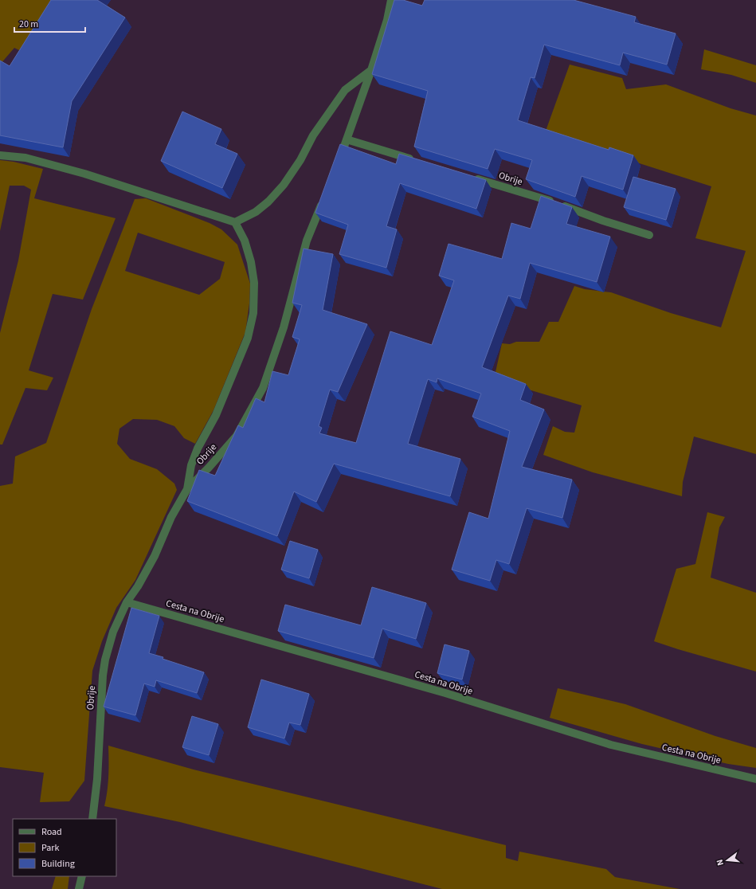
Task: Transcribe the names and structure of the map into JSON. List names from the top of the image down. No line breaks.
{"streets":{"street":["Obrije","Cesta na Obrije"]},"crossings":[["Obrije","Cesta na Obrije"]],"legend":["Road","Park","Building"],"scale_bar":"20 m","north":"left"}
